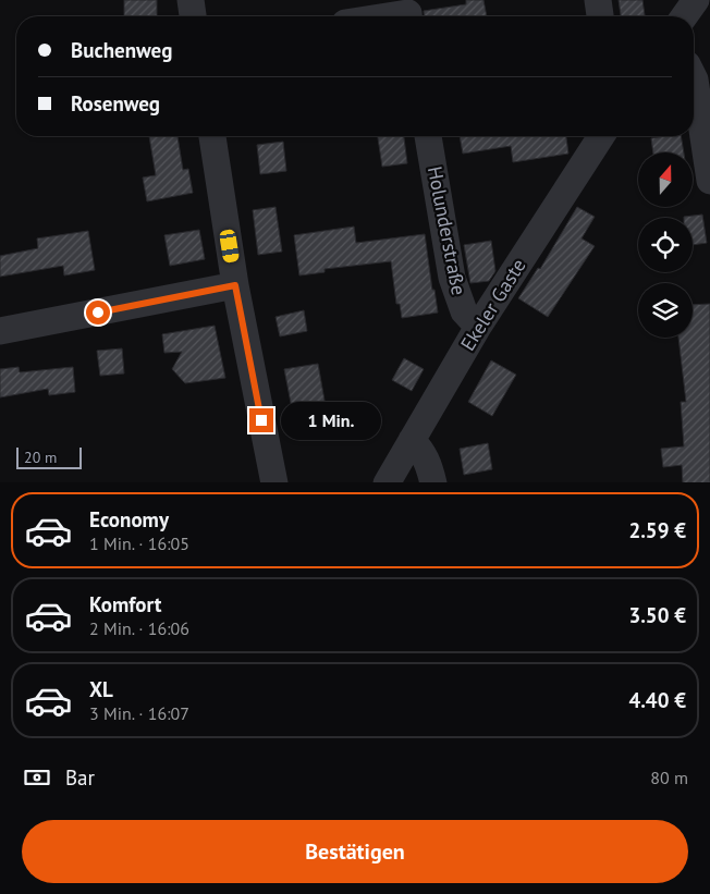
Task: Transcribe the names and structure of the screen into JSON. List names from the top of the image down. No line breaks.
{"streets":{"street":["Holunderstraße","Ekeler Gaste"]},"crossings":[["Holunderstraße","Ekeler Gaste"]],"scale_bar":"20 m","north":"top","page":{"banner":["Buchenweg","Rosenweg"],"bubble":"1 Min.","scale":"20 m","list":[{"name":"Economy","note":"1 Min. · 16:05","value":"2.59 €"},{"name":"Komfort","note":"2 Min. · 16:06","value":"3.50 €"},{"name":"XL","note":"3 Min. · 16:07","value":"4.40 €"}],"pay":["Bar","80 m"],"buttons":"Bestätigen"}}
